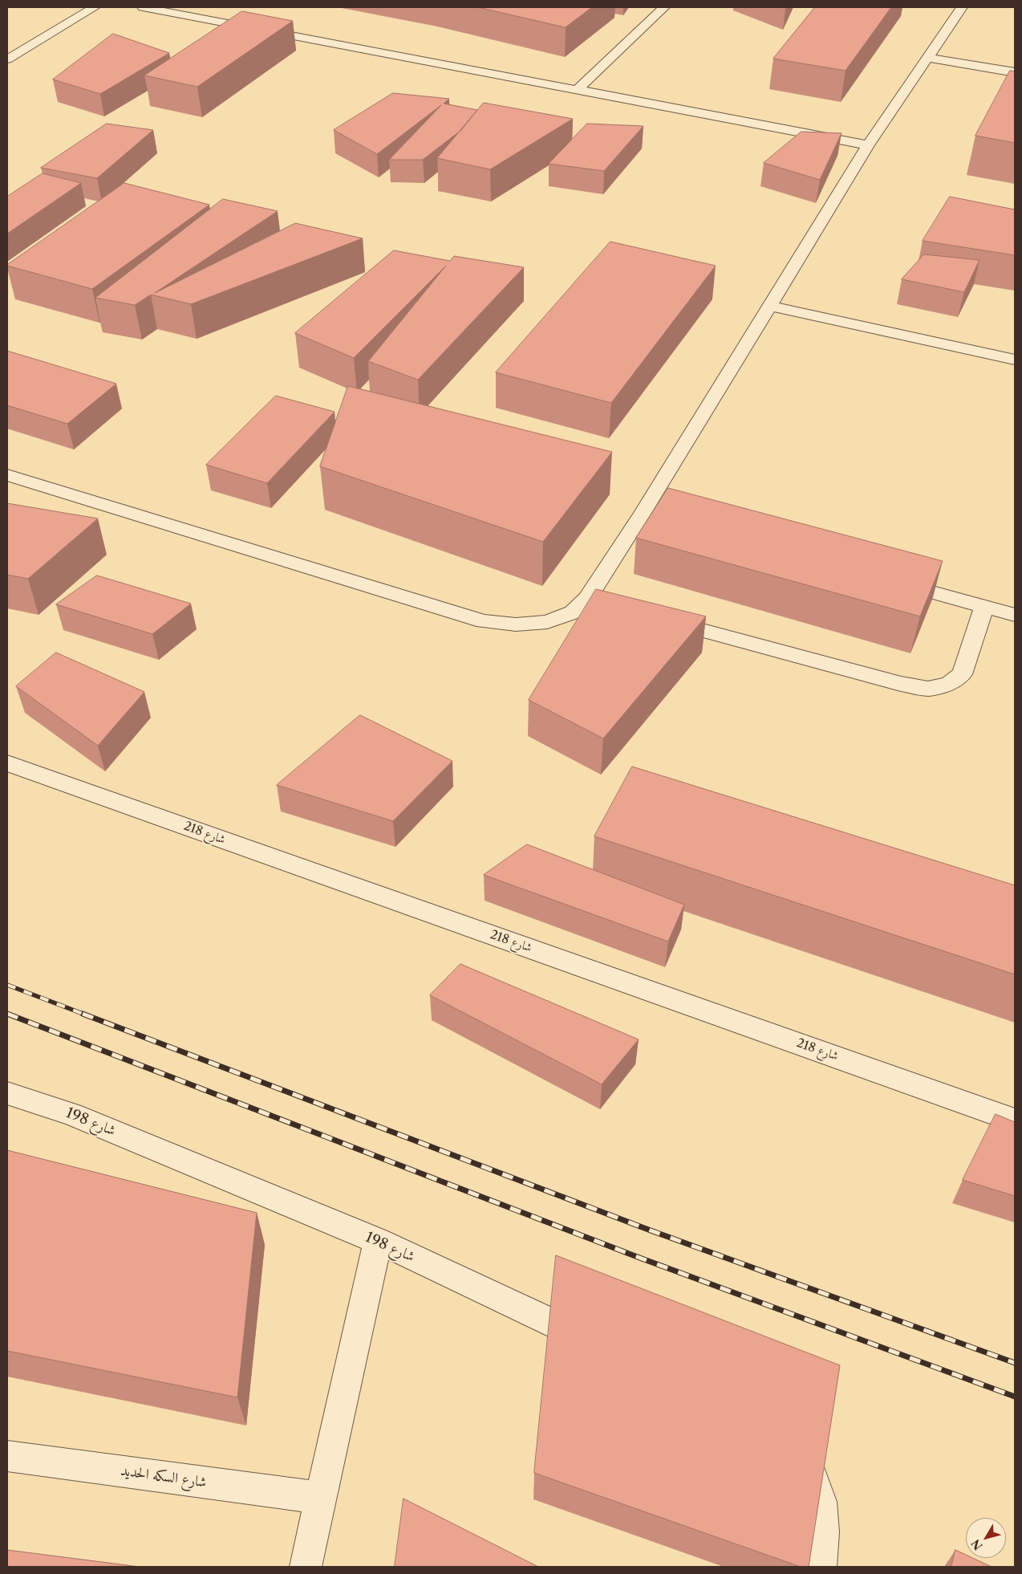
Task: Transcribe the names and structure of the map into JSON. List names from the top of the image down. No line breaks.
{"streets":{"street":["شارع 218","شارع 198","شارع السكه الحديد"]},"north":"bottom left"}
